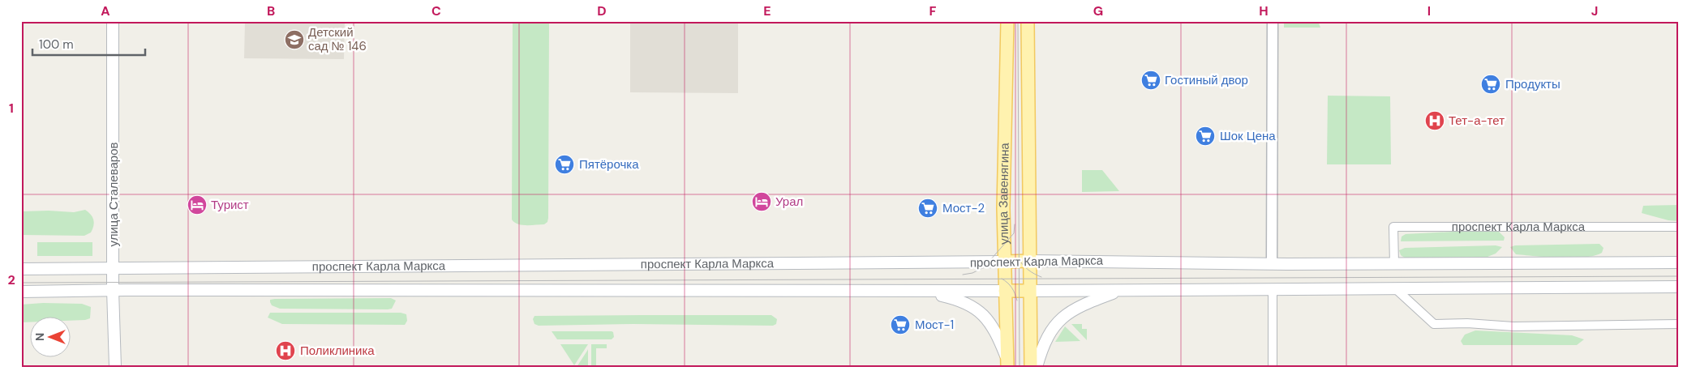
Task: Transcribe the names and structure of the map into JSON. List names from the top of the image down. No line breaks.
{"streets":{"main road":["улица Сталеваров","улица Завенягина","проспект Карла Маркса"]},"crossings":[["улица Сталеваров","проспект Карла Маркса"],["улица Завенягина","проспект Карла Маркса"]],"places":{"school or university":["Детский сад № 146"],"supermarket":["Гостиный двор","Продукты","Шок Цена","Пятёрочка","Мост-2","Мост-1"],"hospital":["Тет-а-тет","Поликлиника"],"hotel":["Урал","Турист"]},"scale_bar":"100 m","north":"left","grid":{"columns":["A","B","C","D","E","F","G","H","I","J"],"rows":["1","2"]}}
